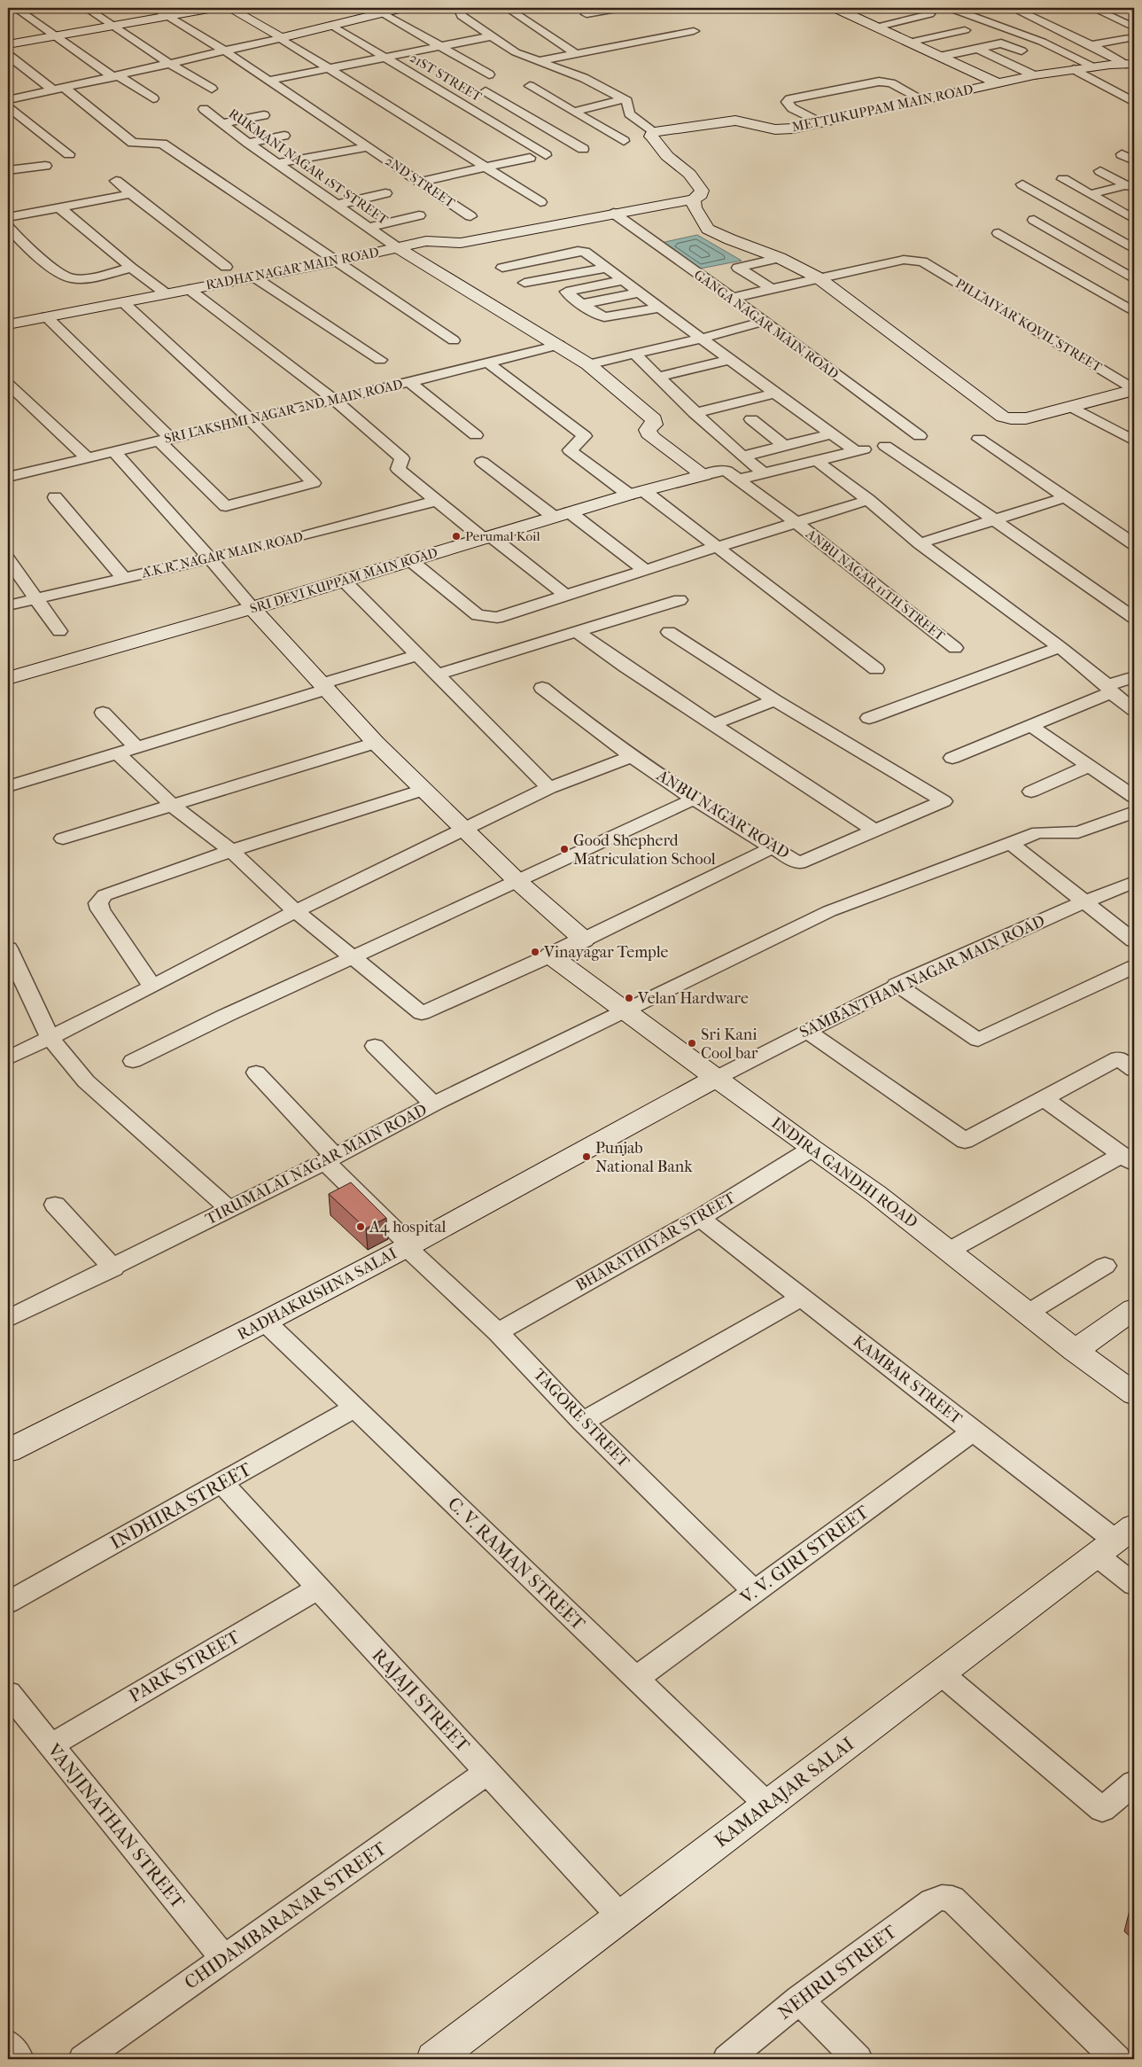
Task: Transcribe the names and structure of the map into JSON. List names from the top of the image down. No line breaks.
{"streets":{"street":["21ST STREET","METTUKUPPAM MAIN ROAD","RUKMANI NAGAR 1ST STREET","2ND STREET","RADHA NAGAR MAIN ROAD","GANGA NAGAR MAIN ROAD","PILLAIYAR KOVIL STREET","SRI LAKSHMI NAGAR 2ND MAIN ROAD","A.K.R. NAGAR MAIN ROAD","SRI DEVI KUPPAM MAIN ROAD","ANBU NAGAR 11TH STREET","ANBU NAGAR ROAD","SAMBANTHAM NAGAR MAIN ROAD","TIRUMALAI NAGAR MAIN ROAD","INDIRA GANDHI ROAD","BHARATHIYAR STREET","RADHAKRISHNA SALAI","KAMBAR STREET","TAGORE STREET","INDHIRA STREET","V. V. GIRI STREET","C. V. RAMAN STREET","PARK STREET","RAJAJI STREET","KAMARAJAR SALAI","VANJINATHAN STREET","CHIDAMBARANAR STREET","NEHRU STREET"]},"crossings":[["RUKMANI NAGAR 1ST STREET","RADHA NAGAR MAIN ROAD"],["SAMBANTHAM NAGAR MAIN ROAD","INDIRA GANDHI ROAD"],["SAMBANTHAM NAGAR MAIN ROAD","RADHAKRISHNA SALAI"],["TIRUMALAI NAGAR MAIN ROAD","INDIRA GANDHI ROAD"],["TIRUMALAI NAGAR MAIN ROAD","TAGORE STREET"],["INDIRA GANDHI ROAD","BHARATHIYAR STREET"],["INDIRA GANDHI ROAD","RADHAKRISHNA SALAI"],["BHARATHIYAR STREET","KAMBAR STREET"],["BHARATHIYAR STREET","TAGORE STREET"],["RADHAKRISHNA SALAI","TAGORE STREET"],["RADHAKRISHNA SALAI","C. V. RAMAN STREET"],["KAMBAR STREET","V. V. GIRI STREET"],["KAMBAR STREET","KAMARAJAR SALAI"],["TAGORE STREET","V. V. GIRI STREET"],["INDHIRA STREET","C. V. RAMAN STREET"],["INDHIRA STREET","RAJAJI STREET"],["V. V. GIRI STREET","C. V. RAMAN STREET"],["C. V. RAMAN STREET","KAMARAJAR SALAI"],["PARK STREET","RAJAJI STREET"],["PARK STREET","VANJINATHAN STREET"],["RAJAJI STREET","KAMARAJAR SALAI"],["RAJAJI STREET","CHIDAMBARANAR STREET"],["VANJINATHAN STREET","CHIDAMBARANAR STREET"]],"places":["Perumal Koil","Good Shepherd Matriculation School","Vinayagar Temple","Velan Hardware","Sri Kani Cool bar","Punjab National Bank","A4 hospital"]}
